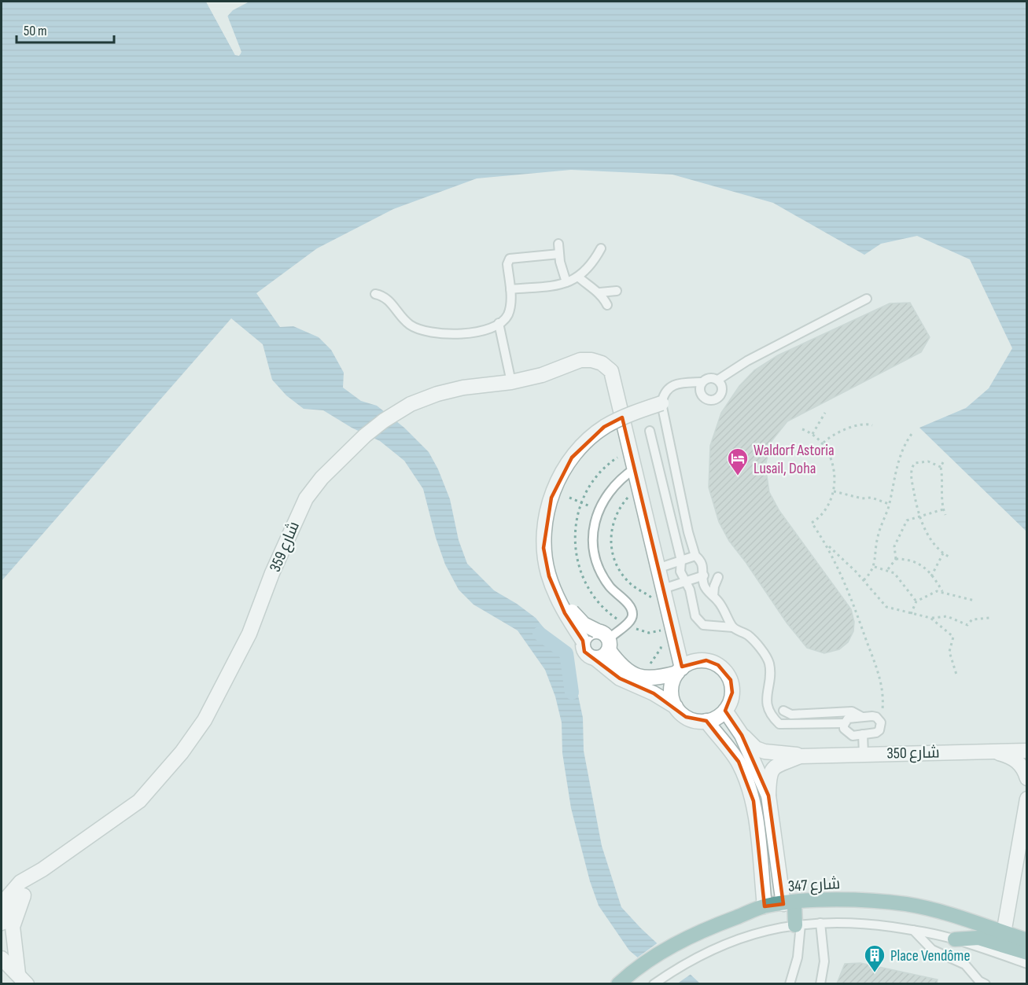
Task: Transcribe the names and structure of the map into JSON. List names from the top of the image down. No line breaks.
{"streets":{"main road":["شارع 347"],"street":["شارع 359","شارع 350"]},"places":{"hotel":["Waldorf Astoria Lusail, Doha"],"building":["Place Vendôme"]},"scale_bar":"50 m"}
